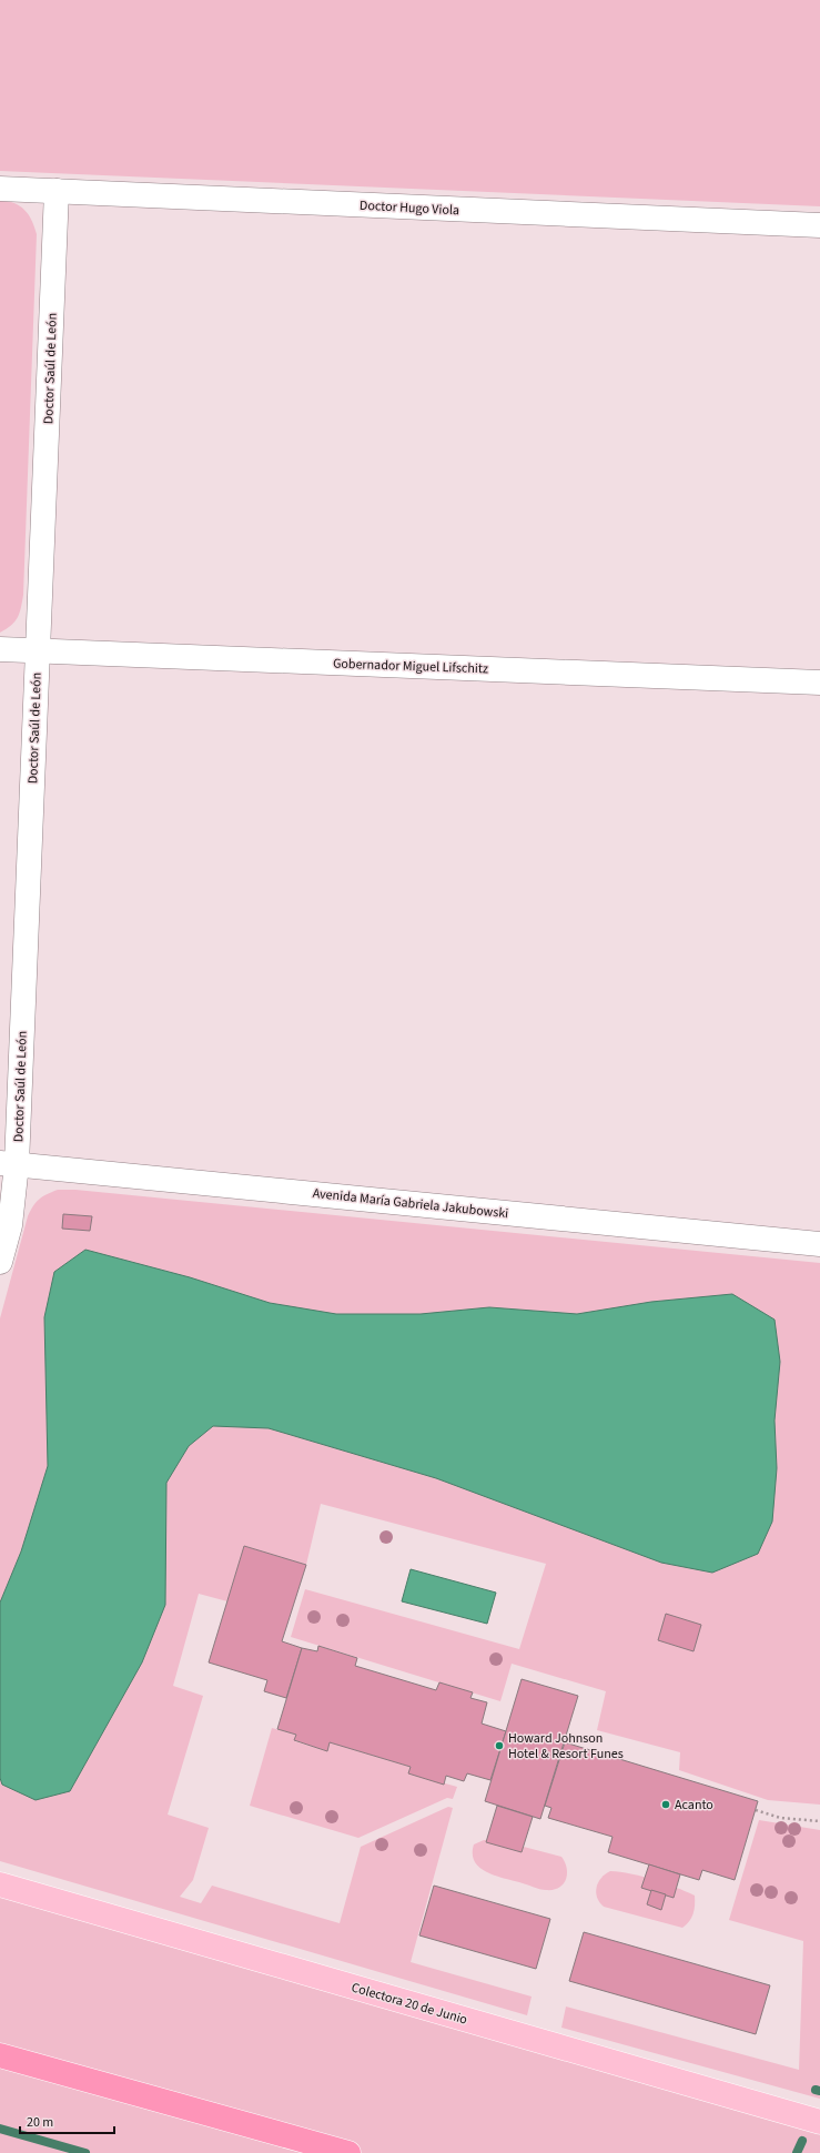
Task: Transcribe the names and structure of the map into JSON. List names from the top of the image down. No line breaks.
{"streets":{"main road":["Colectora 20 de Junio"],"street":["Doctor Hugo Viola","Doctor Saúl de León","Gobernador Miguel Lifschitz","Avenida María Gabriela Jakubowski"]},"crossings":[["Doctor Hugo Viola","Doctor Saúl de León"],["Doctor Saúl de León","Gobernador Miguel Lifschitz"],["Doctor Saúl de León","Avenida María Gabriela Jakubowski"]],"places":["Howard Johnson Hotel & Resort Funes","Acanto"],"scale_bar":"20 m"}
